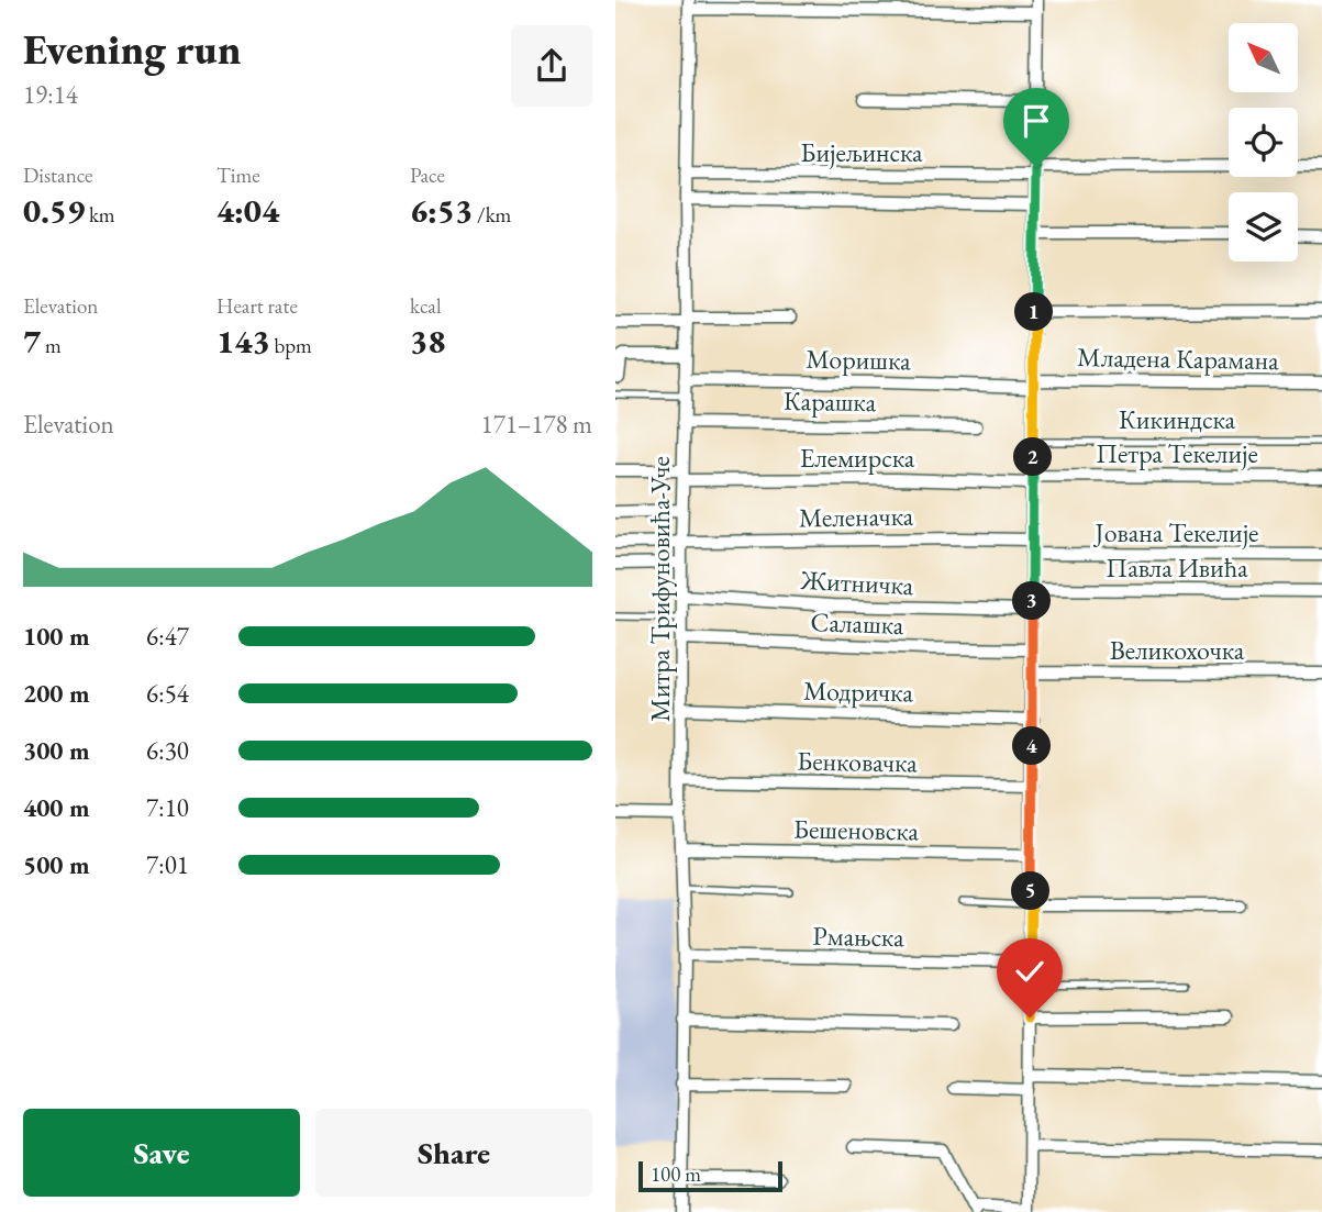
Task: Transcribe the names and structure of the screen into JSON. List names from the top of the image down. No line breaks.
{"streets":{"street":["Бијељинска","Младена Карамана","Моришка","Карашка","Петра Текелије","Елемирска","Меленачка","Јована Текелије","Павла Ивића","Житничка","Митра Трифуновића-Уче","Салашка","Великохочка","Модричка","Бенковачка","Бешеновска","Рмањска"],"lane":["Кикиндска"]},"crossings":[["Бијељинска","Митра Трифуновића-Уче"],["Младена Карамана","Моришка"],["Моришка","Митра Трифуновића-Уче"],["Карашка","Митра Трифуновића-Уче"],["Петра Текелије","Елемирска"],["Елемирска","Митра Трифуновића-Уче"],["Меленачка","Митра Трифуновића-Уче"],["Житничка","Митра Трифуновића-Уче"],["Митра Трифуновића-Уче","Салашка"],["Митра Трифуновића-Уче","Модричка"],["Митра Трифуновића-Уче","Бенковачка"],["Митра Трифуновића-Уче","Бешеновска"],["Митра Трифуновића-Уче","Рмањска"]],"scale_bar":"100 m","north":"top left","page":{"heading":["Evening run","19:14"],"stats":[["Distance","0.59 km"],["Time","4:04"],["Pace","6:53 /km"],["Elevation","7 m"],["Heart rate","143 bpm"],["kcal","38"]],"pins":["1","2","3","4","5"],"chart":["Elevation","171–178 m"],"list":[{"name":"100 m","note":"6:47"},{"name":"200 m","note":"6:54"},{"name":"300 m","note":"6:30"},{"name":"400 m","note":"7:10"},{"name":"500 m","note":"7:01"}],"buttons":["Save","Share"],"scale":"100 m"}}
